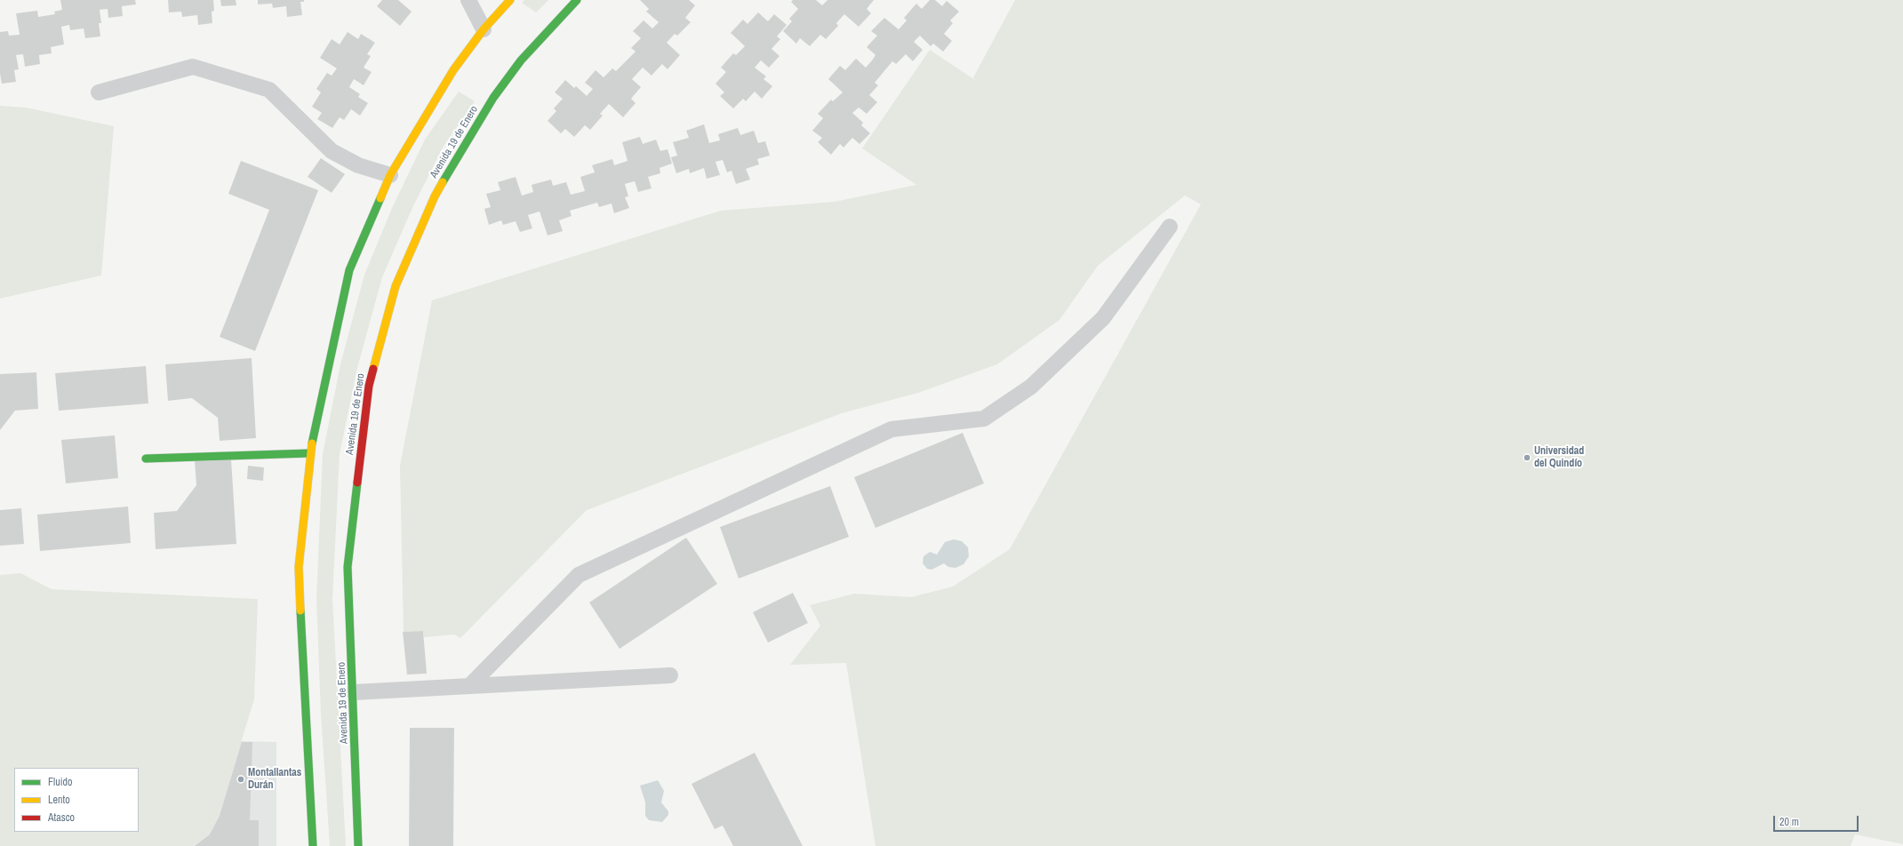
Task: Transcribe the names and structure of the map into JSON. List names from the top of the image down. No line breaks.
{"streets":{"main road":["Avenida 19 de Enero"]},"places":["Universidad del Quindío","Montallantas Durán"],"legend":["Fluido","Lento","Atasco"],"scale_bar":"20 m"}
